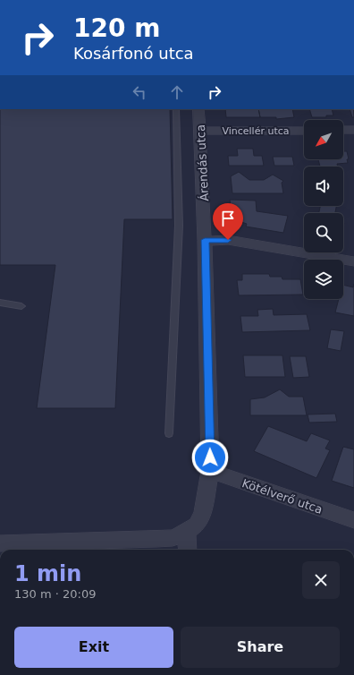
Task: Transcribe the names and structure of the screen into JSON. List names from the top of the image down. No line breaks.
{"streets":{"street":["Vincellér utca","Árendás utca","Kötélverő utca"]},"crossings":[["Vincellér utca","Árendás utca"],["Árendás utca","Kötélverő utca"]],"north":"bottom left","page":{"turn":["120 m","Kosárfonó utca"],"heading":["1 min","130 m · 20:09"],"buttons":["Exit","Share"]}}
